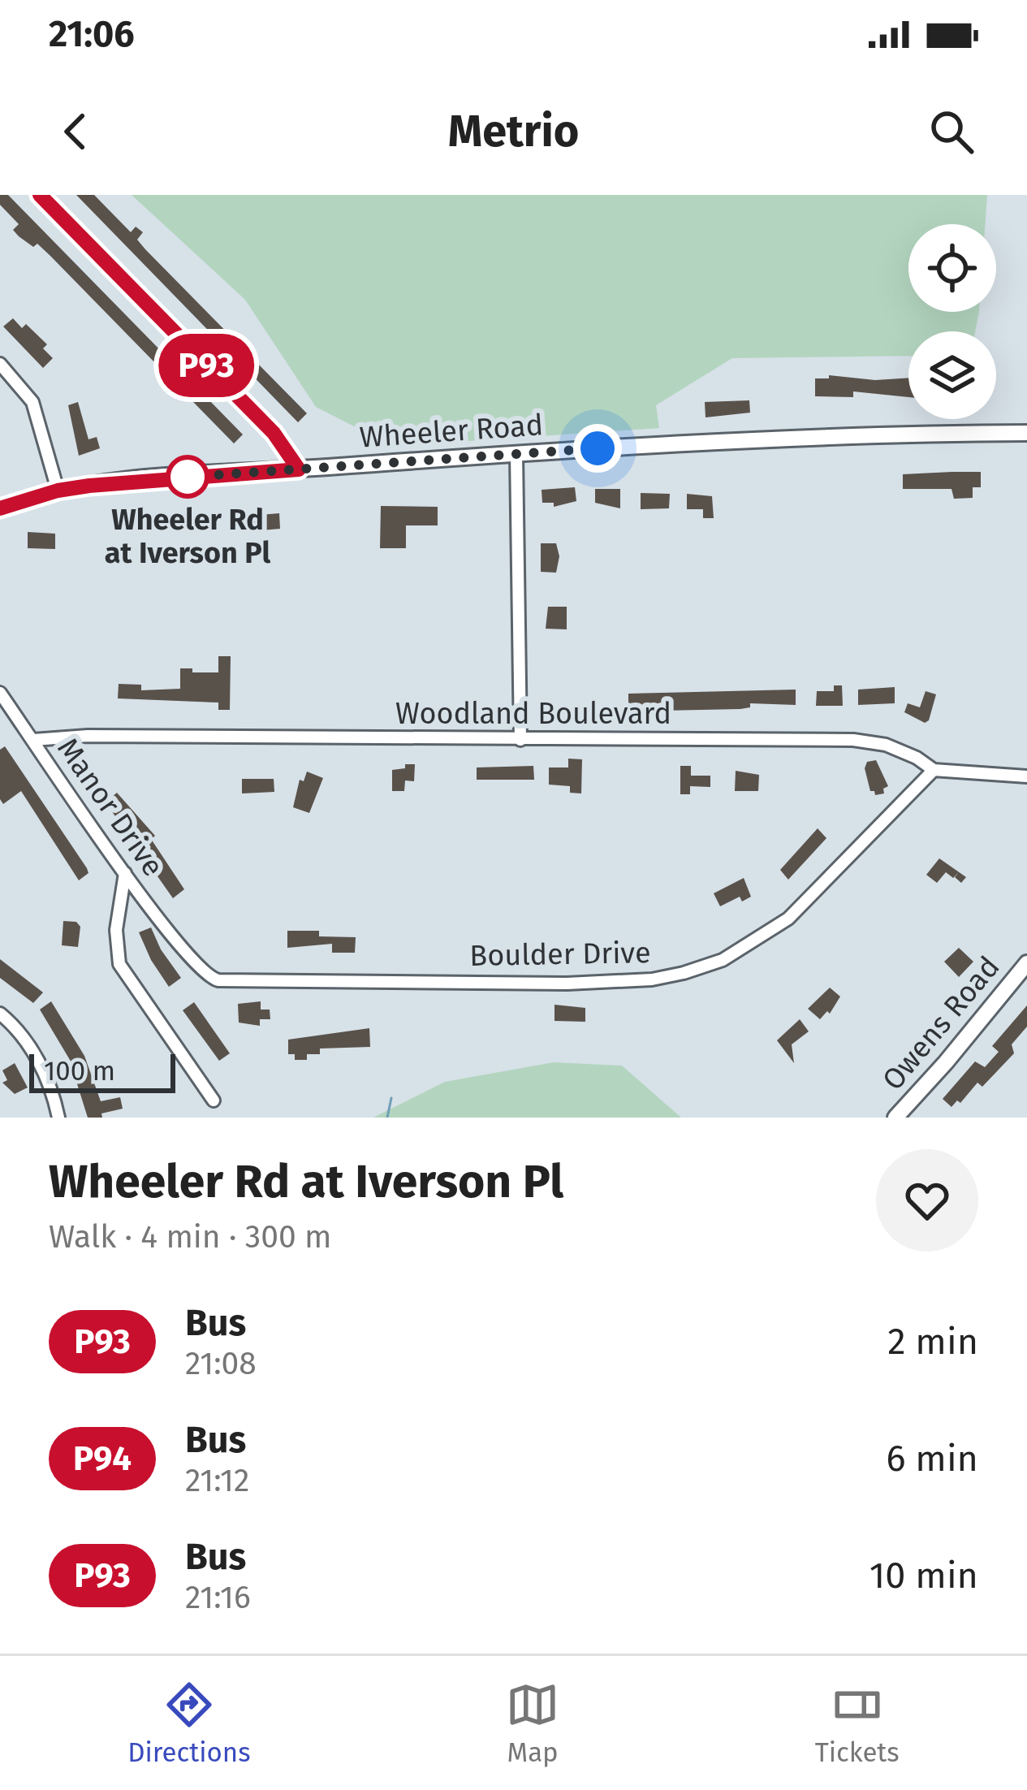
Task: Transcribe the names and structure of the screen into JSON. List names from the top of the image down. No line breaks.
{"streets":{"main road":["Wheeler Road","Owens Road"],"street":["Woodland Boulevard","Manor Drive","Boulder Drive"]},"crossings":[["Woodland Boulevard","Manor Drive"],["Woodland Boulevard","Boulder Drive"],["Manor Drive","Boulder Drive"]],"places":["Wheeler Rd at Iverson Pl"],"lines":["bus line P93"],"scale_bar":"100 m","page":{"status":"21:06","header":"Metrio","on_map":"P93","scale":"100 m","heading":["Wheeler Rd at Iverson Pl","Walk · 4 min · 300 m"],"list":[{"mark":"P93","name":"Bus","note":"21:08","value":"2 min"},{"mark":"P94","name":"Bus","note":"21:12","value":"6 min"},{"mark":"P93","name":"Bus","note":"21:16","value":"10 min"}],"tabs":["Directions","Map","Tickets"]}}
